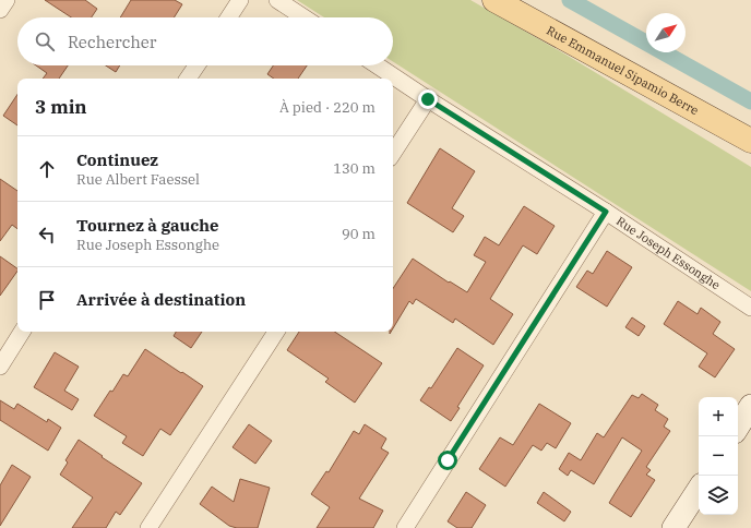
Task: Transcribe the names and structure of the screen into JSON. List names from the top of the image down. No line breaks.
{"streets":{"main road":["Rue Emmanuel Sipamio Berre"],"street":["Rue Joseph Essonghe"]},"north":"top right","page":{"search":"Rechercher","heading":["3 min","À pied · 220 m"],"list":[["Continuez","Rue Albert Faessel","130 m"],["Tournez à gauche","Rue Joseph Essonghe","90 m"],"Arrivée à destination"],"map_buttons":["+","−"]}}
